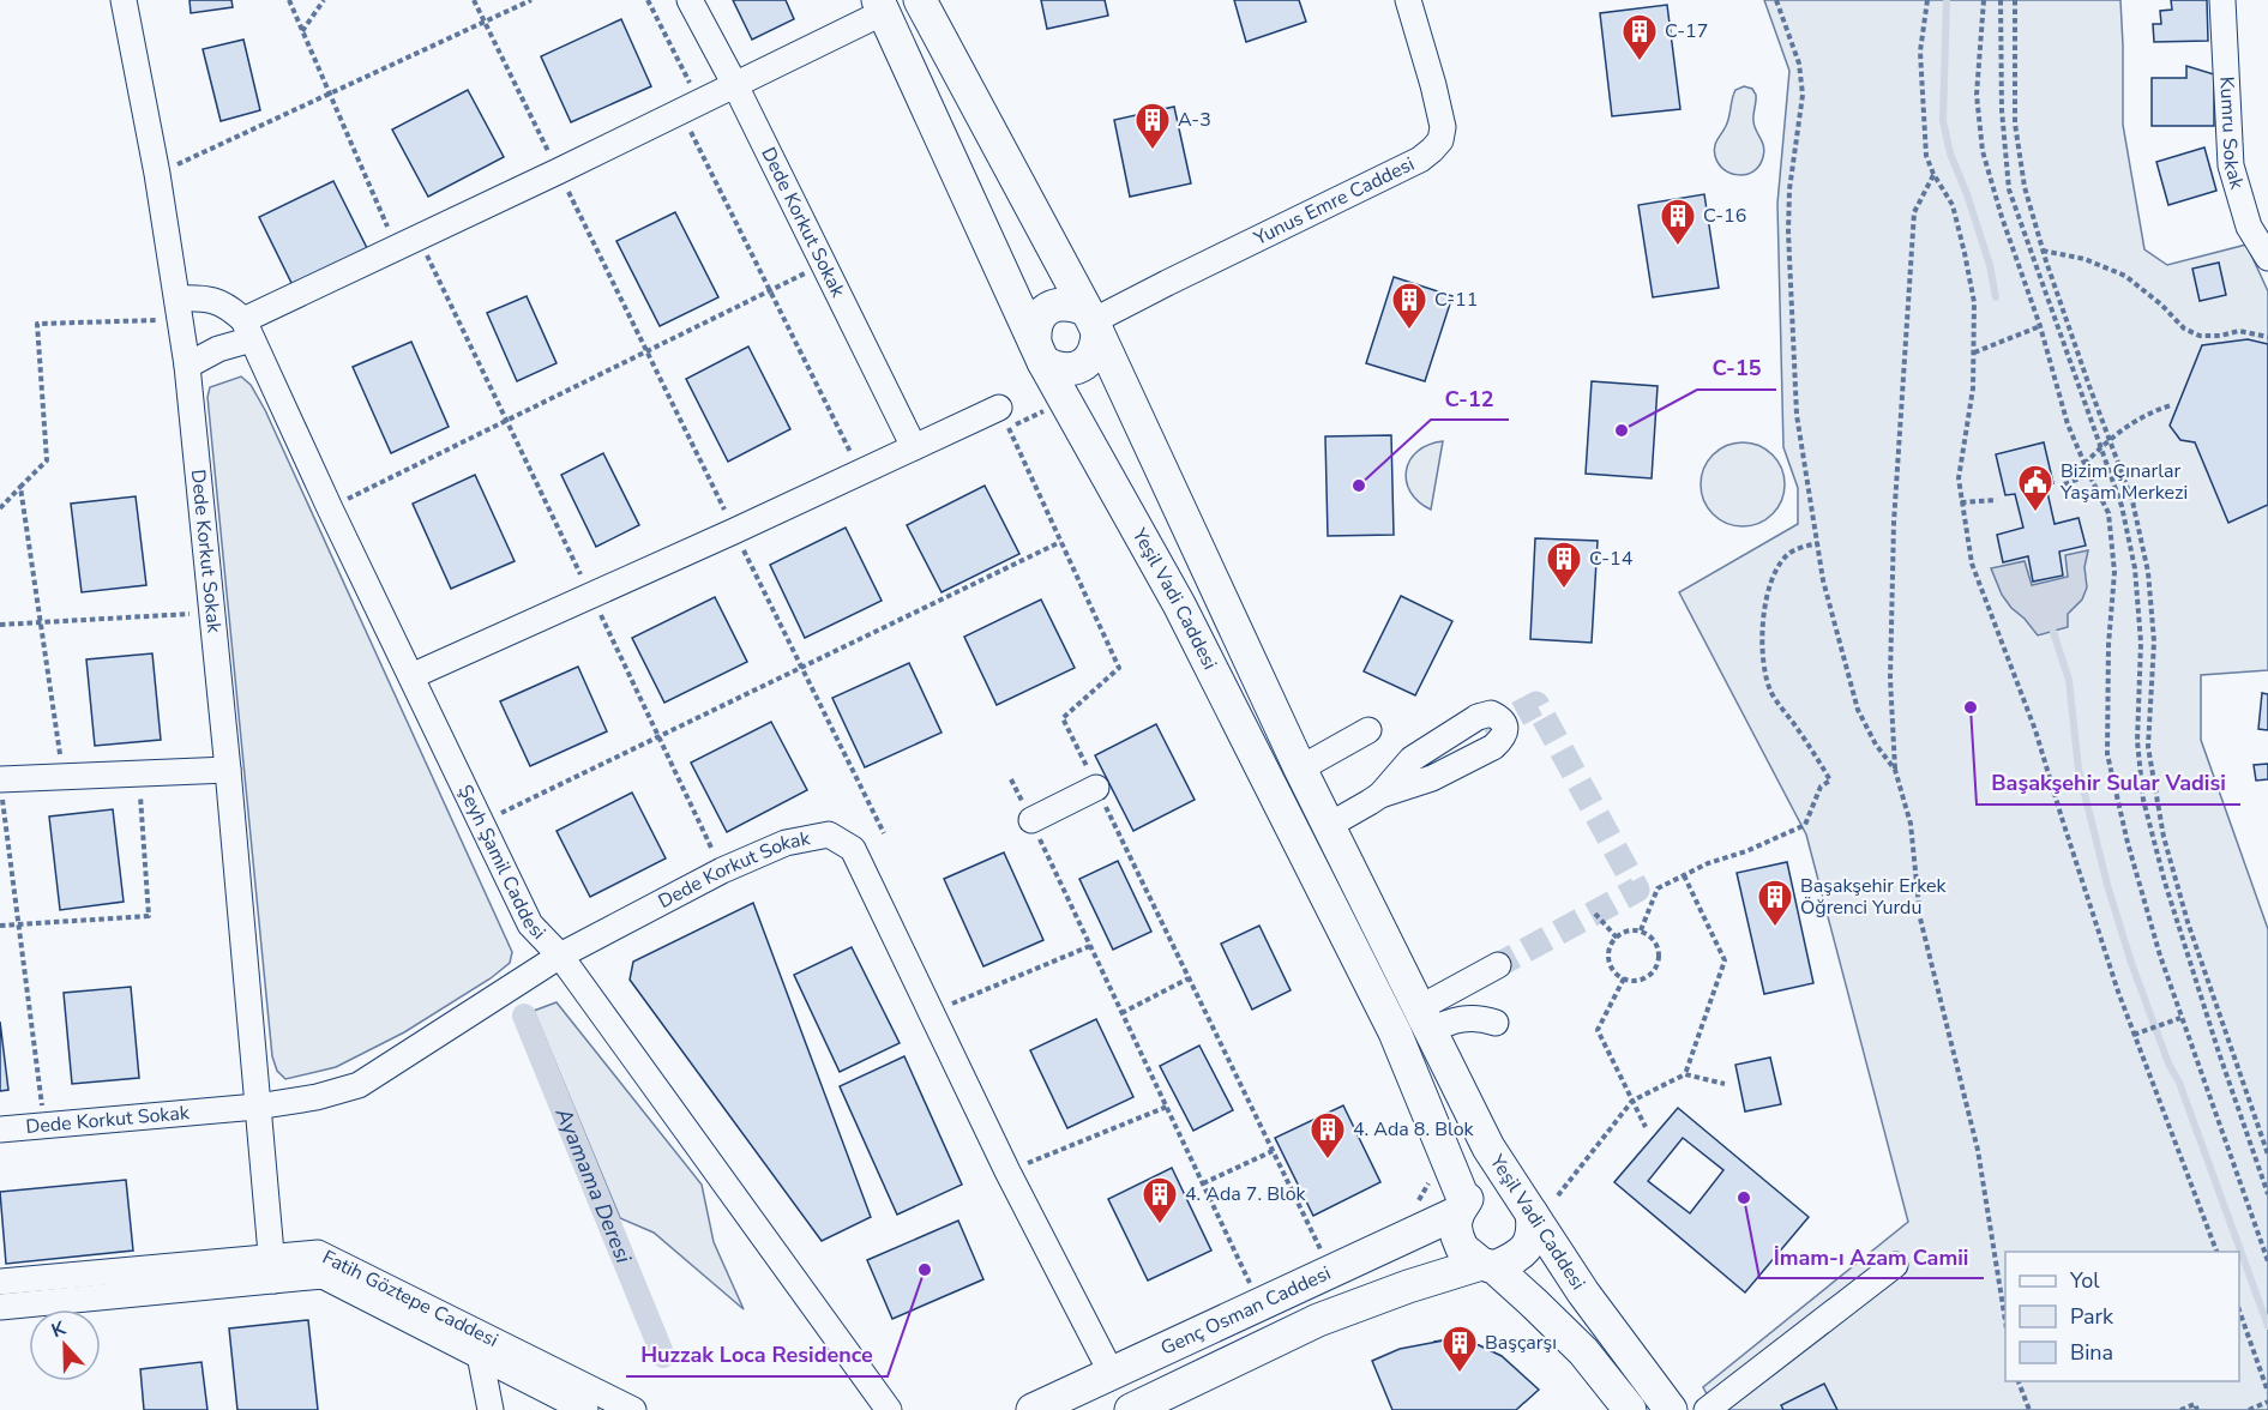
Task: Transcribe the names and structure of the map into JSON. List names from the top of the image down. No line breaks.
{"streets":{"main road":["Yeşil Vadi Caddesi","Genç Osman Caddesi"],"street":["Kumru Sokak","Yunus Emre Caddesi","Dede Korkut Sokak","Şeyh Şamil Caddesi","Fatih Göztepe Caddesi"]},"crossings":[["Yunus Emre Caddesi","Yeşil Vadi Caddesi"],["Dede Korkut Sokak","Şeyh Şamil Caddesi"],["Dede Korkut Sokak","Genç Osman Caddesi"],["Yeşil Vadi Caddesi","Genç Osman Caddesi"]],"water":["Ayamama Deresi"],"places":{"building":["C-17","A-3","C-16","C-11","C-14","Başakşehir Erkek Öğrenci Yurdu","4. Ada 8. Blok","4. Ada 7. Blok","Başçarşı"],"other":["C-15","C-12","Başakşehir Sular Vadisi","İmam-ı Azam Camii","Huzzak Loca Residence"],"public building":["Bizim Çınarlar Yaşam Merkezi"]},"legend":["Yol","Park","Bina"],"north":"top"}
